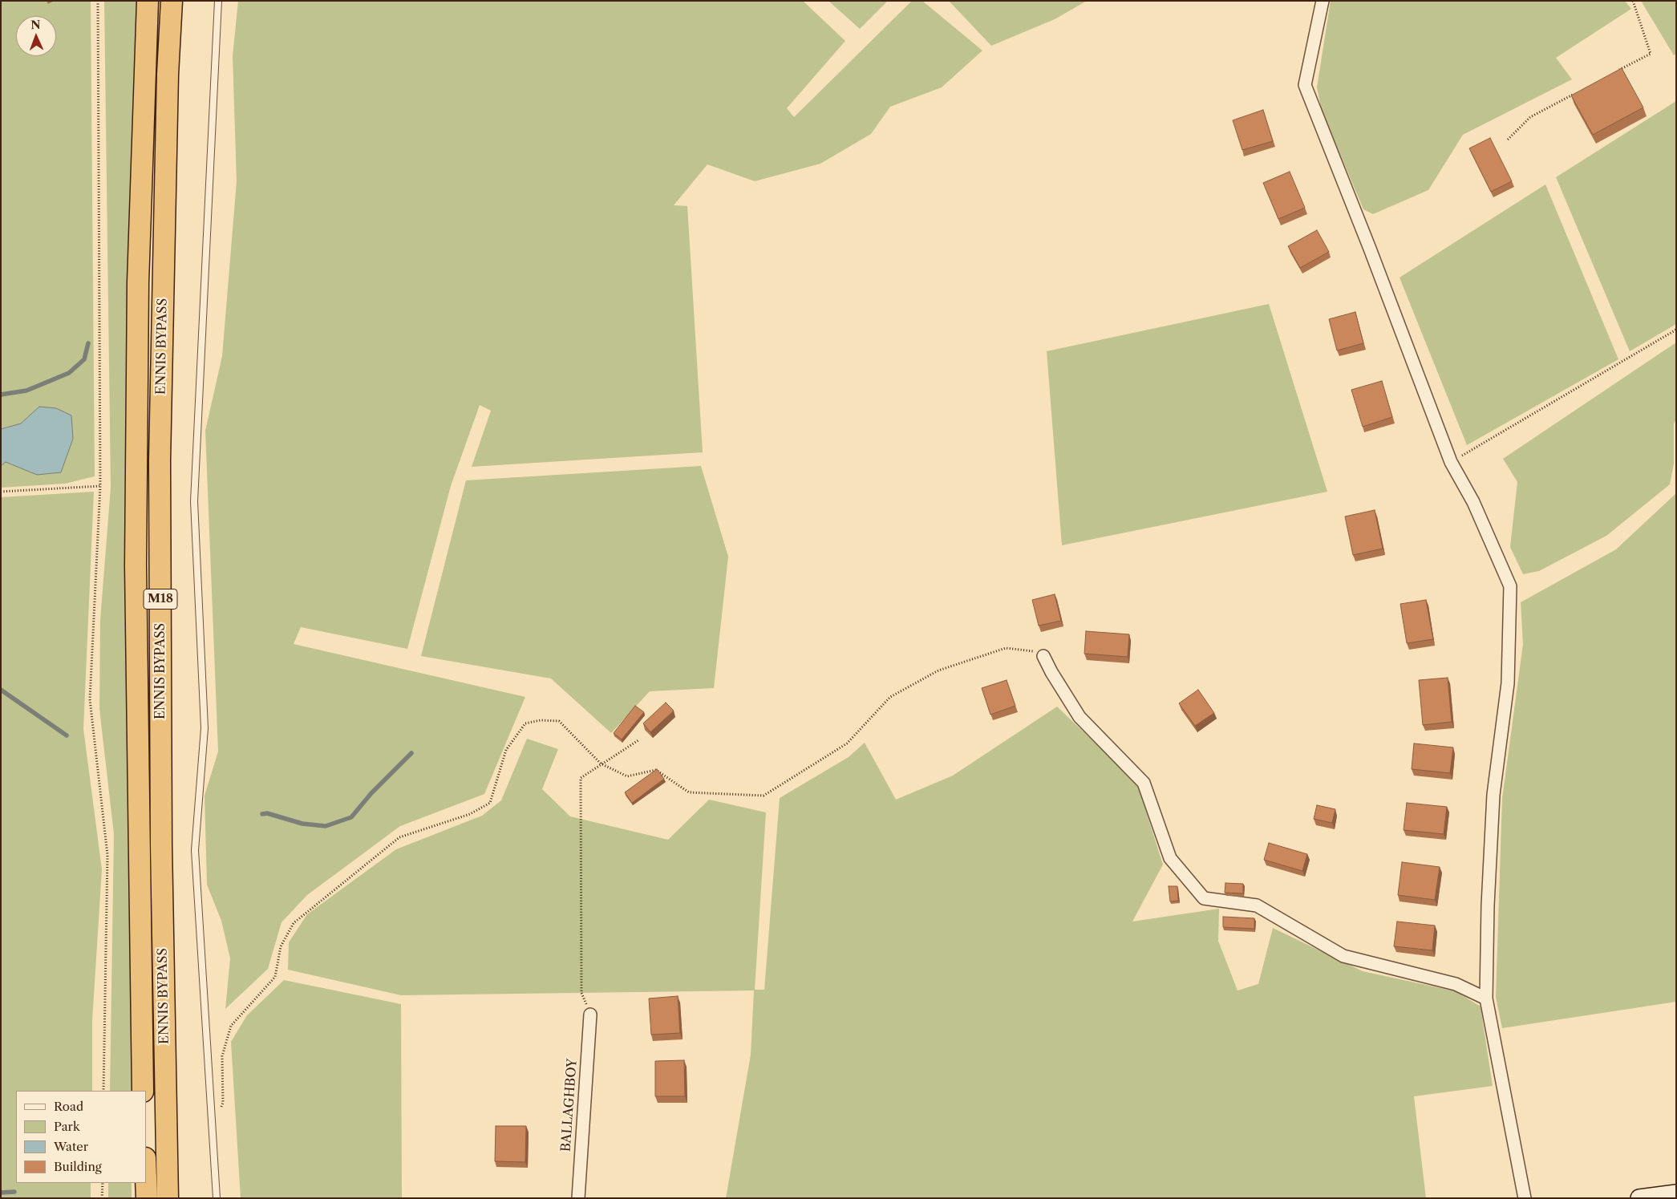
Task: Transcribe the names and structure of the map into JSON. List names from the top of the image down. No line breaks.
{"streets":{"highway":["ENNIS BYPASS","M18"],"street":["BALLAGHBOY"]},"legend":["Road","Park","Water","Building"],"north":"top"}
